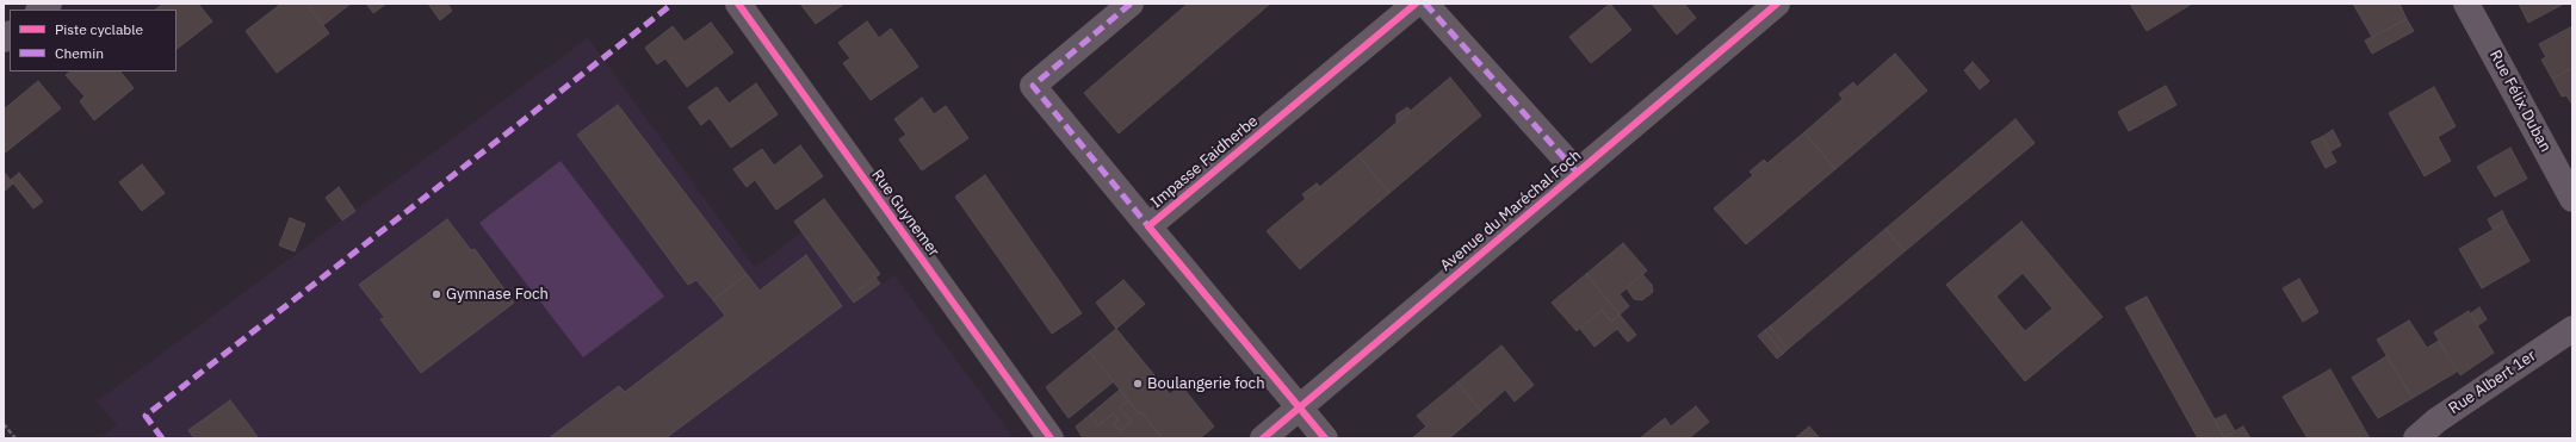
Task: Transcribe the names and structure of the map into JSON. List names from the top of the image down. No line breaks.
{"streets":{"street":["Rue Félix Duban","Impasse Faidherbe","Avenue du Maréchal Foch","Rue Guynemer","Rue Albert 1er"]},"crossings":[["Impasse Faidherbe","Avenue du Maréchal Foch"]],"places":["Gymnase Foch","Boulangerie foch"],"legend":["Piste cyclable","Chemin"]}
